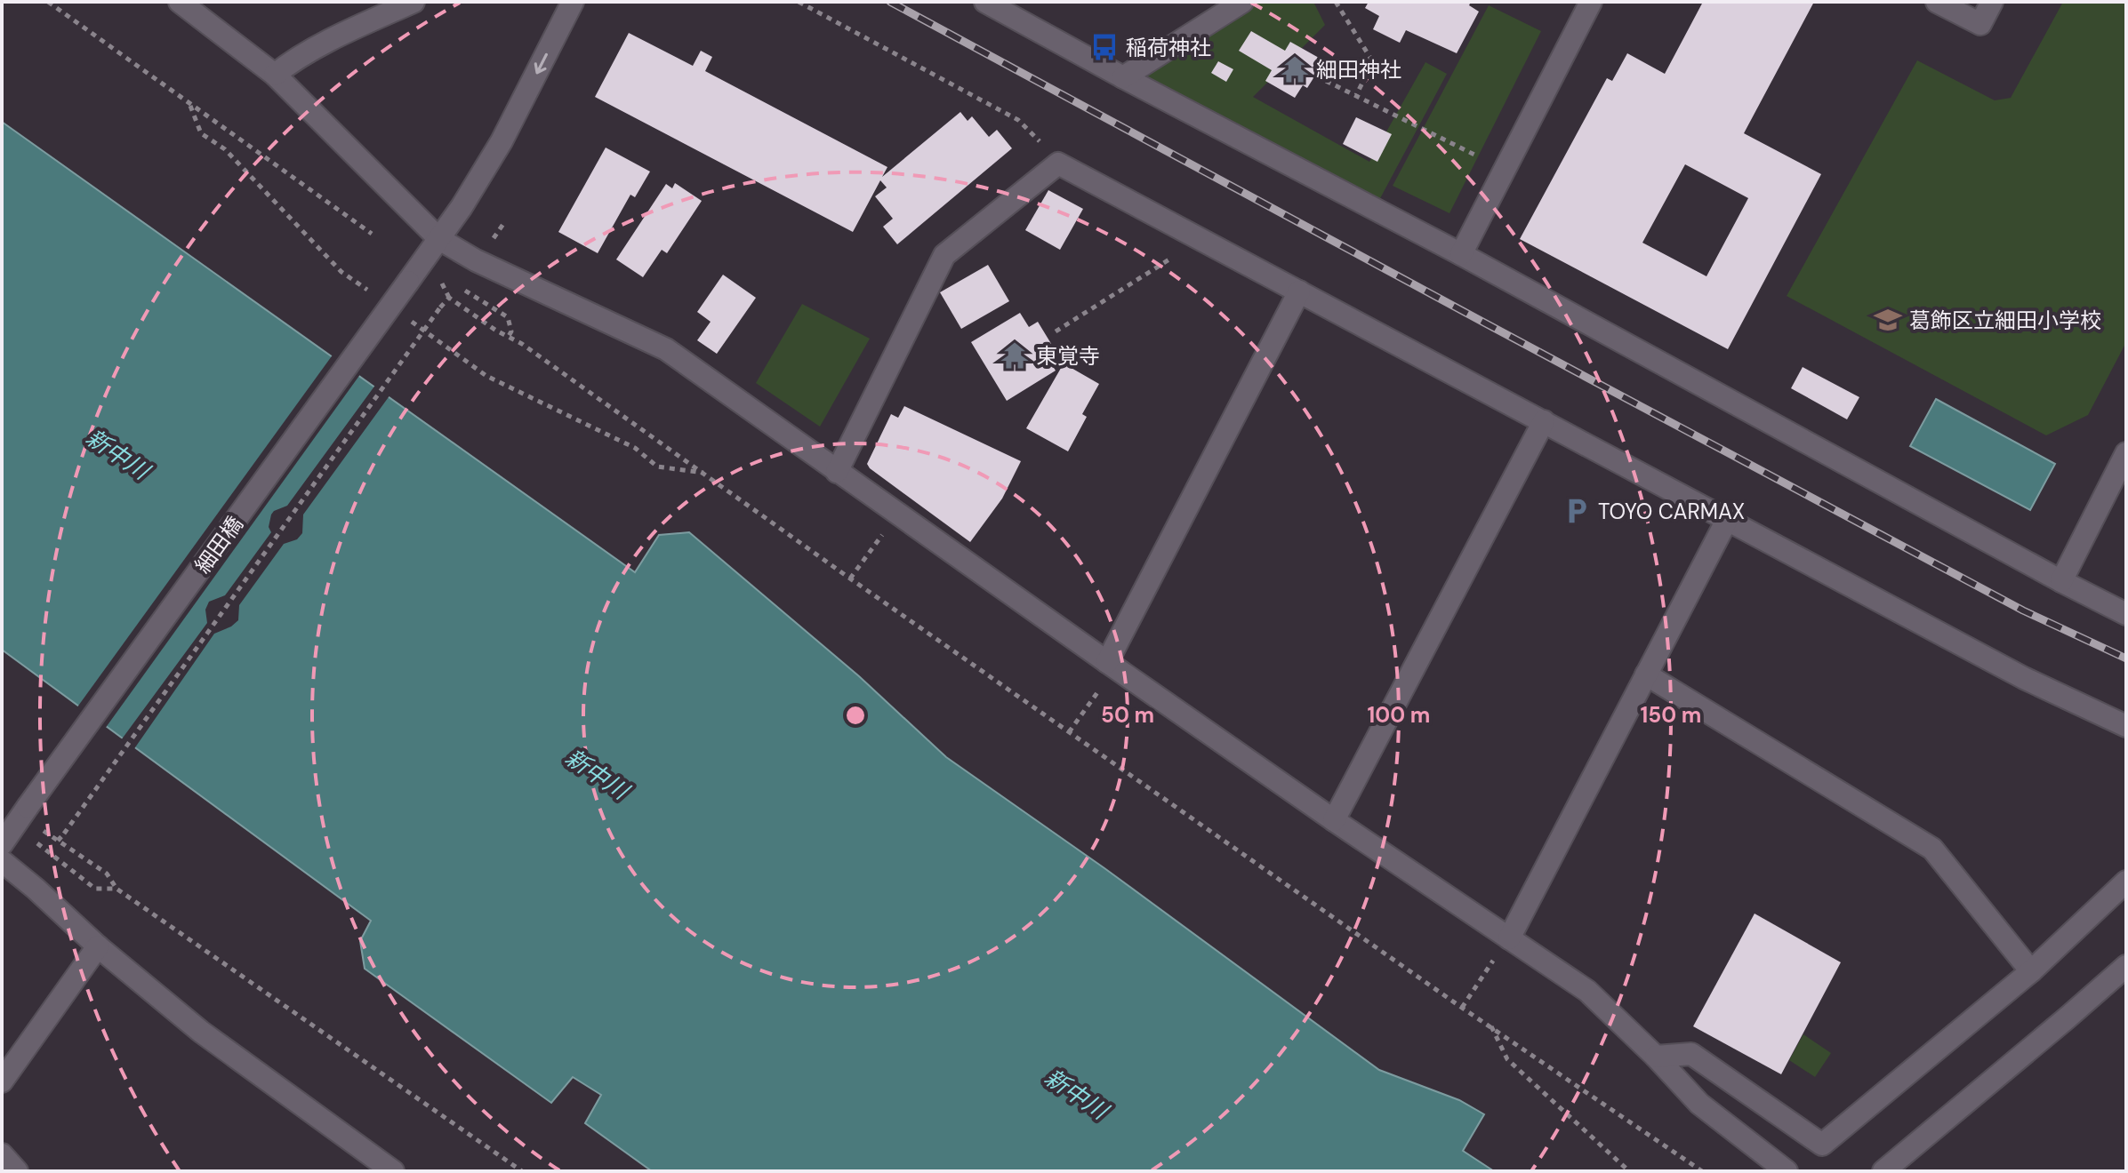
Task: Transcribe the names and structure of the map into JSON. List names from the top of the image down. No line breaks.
{"streets":{"street":["細田橋"]},"water":["新中川"],"places":{"bus stop":["稲荷神社"],"temple":["細田神社","東覚寺"],"school or university":["葛飾区立細田小学校"],"parking":["TOYO CARMAX"]},"rings":["50 m","100 m","150 m"]}
